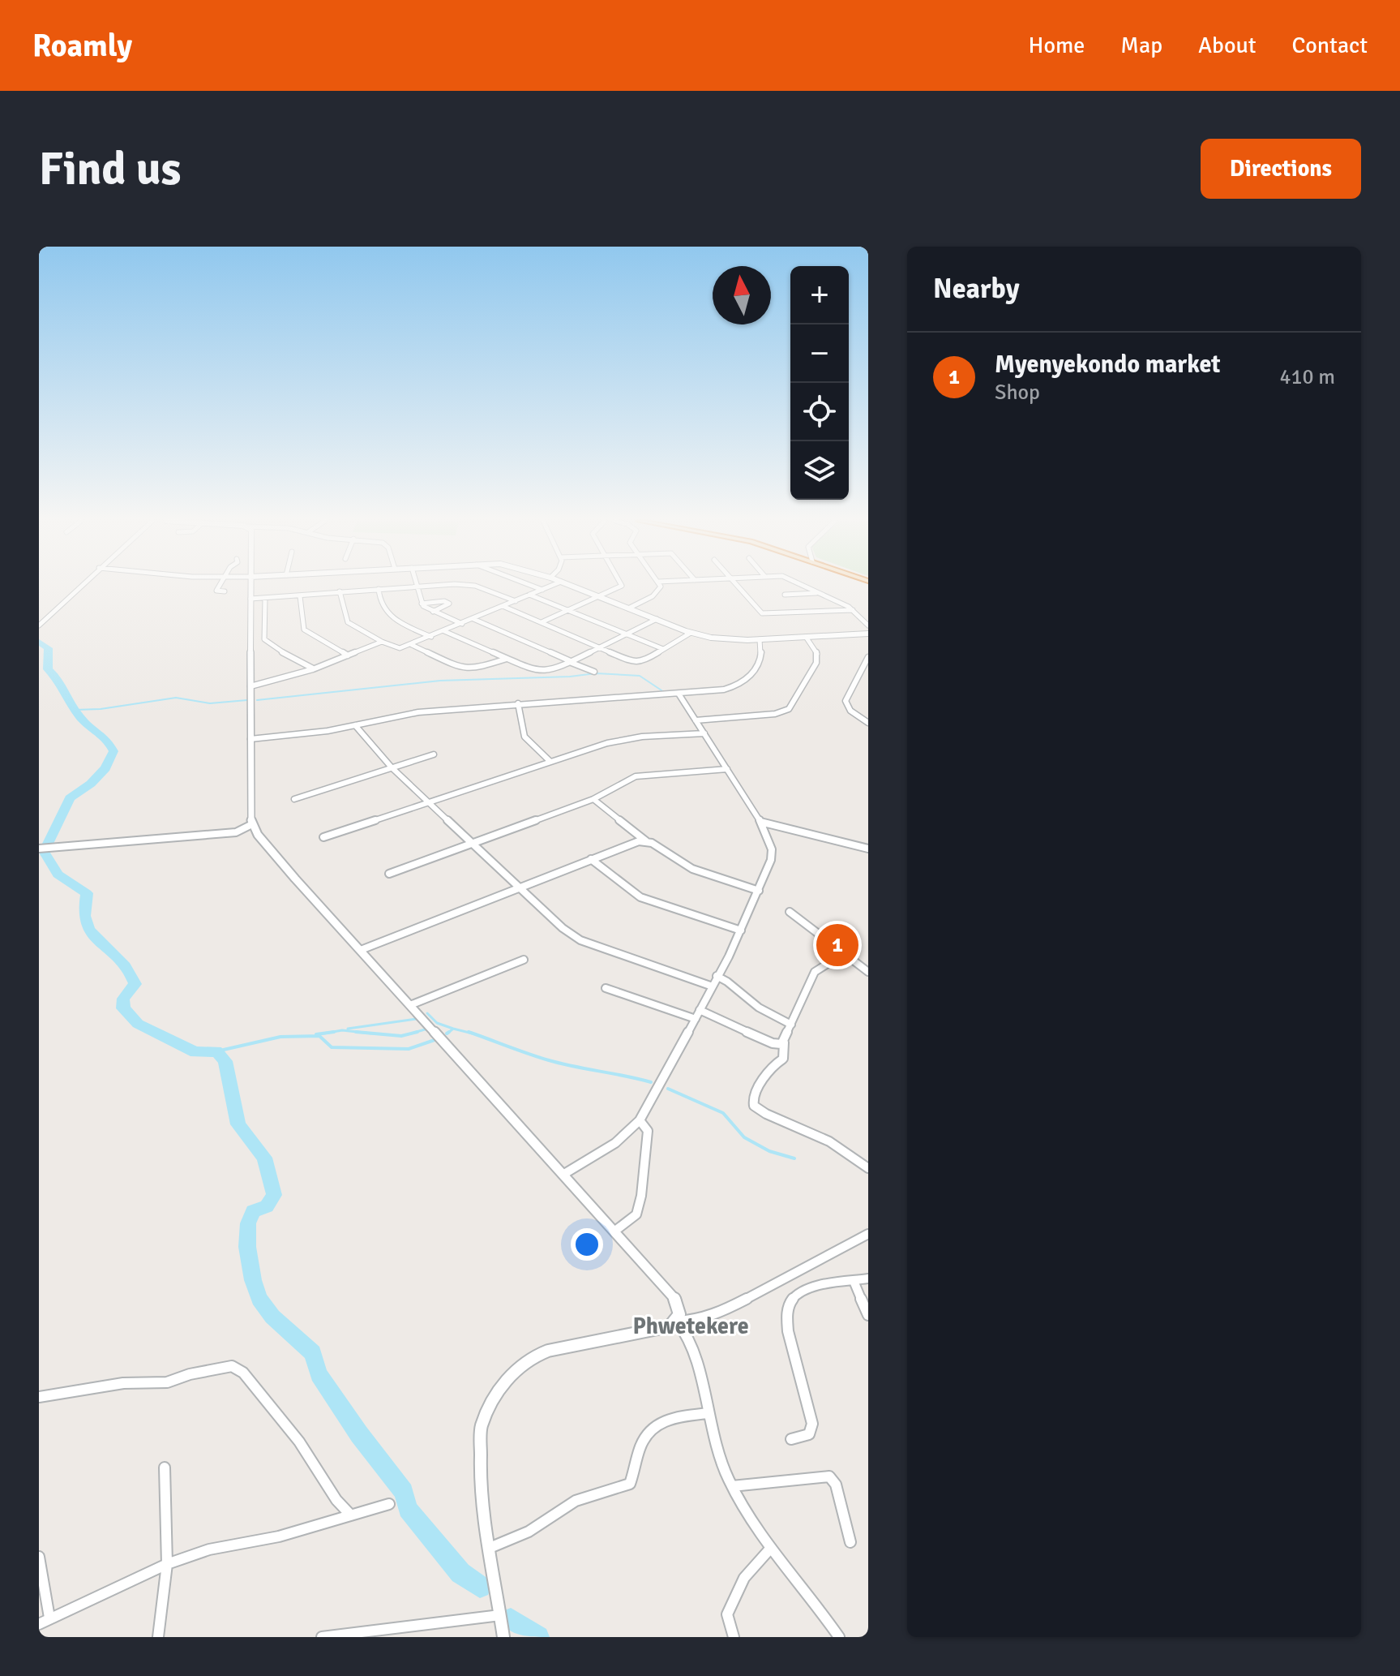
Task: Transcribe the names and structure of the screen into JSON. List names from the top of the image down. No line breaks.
{"districts":["Phwetekere"],"north":"top","page":{"header":"Roamly","nav":["Home","Map","About","Contact"],"buttons":"Directions","title":"Find us","heading":"Nearby","map_buttons":["+","−"],"list":[{"mark":"1","name":"Myenyekondo market","note":"Shop","value":"410 m"}],"pins":"1"}}
